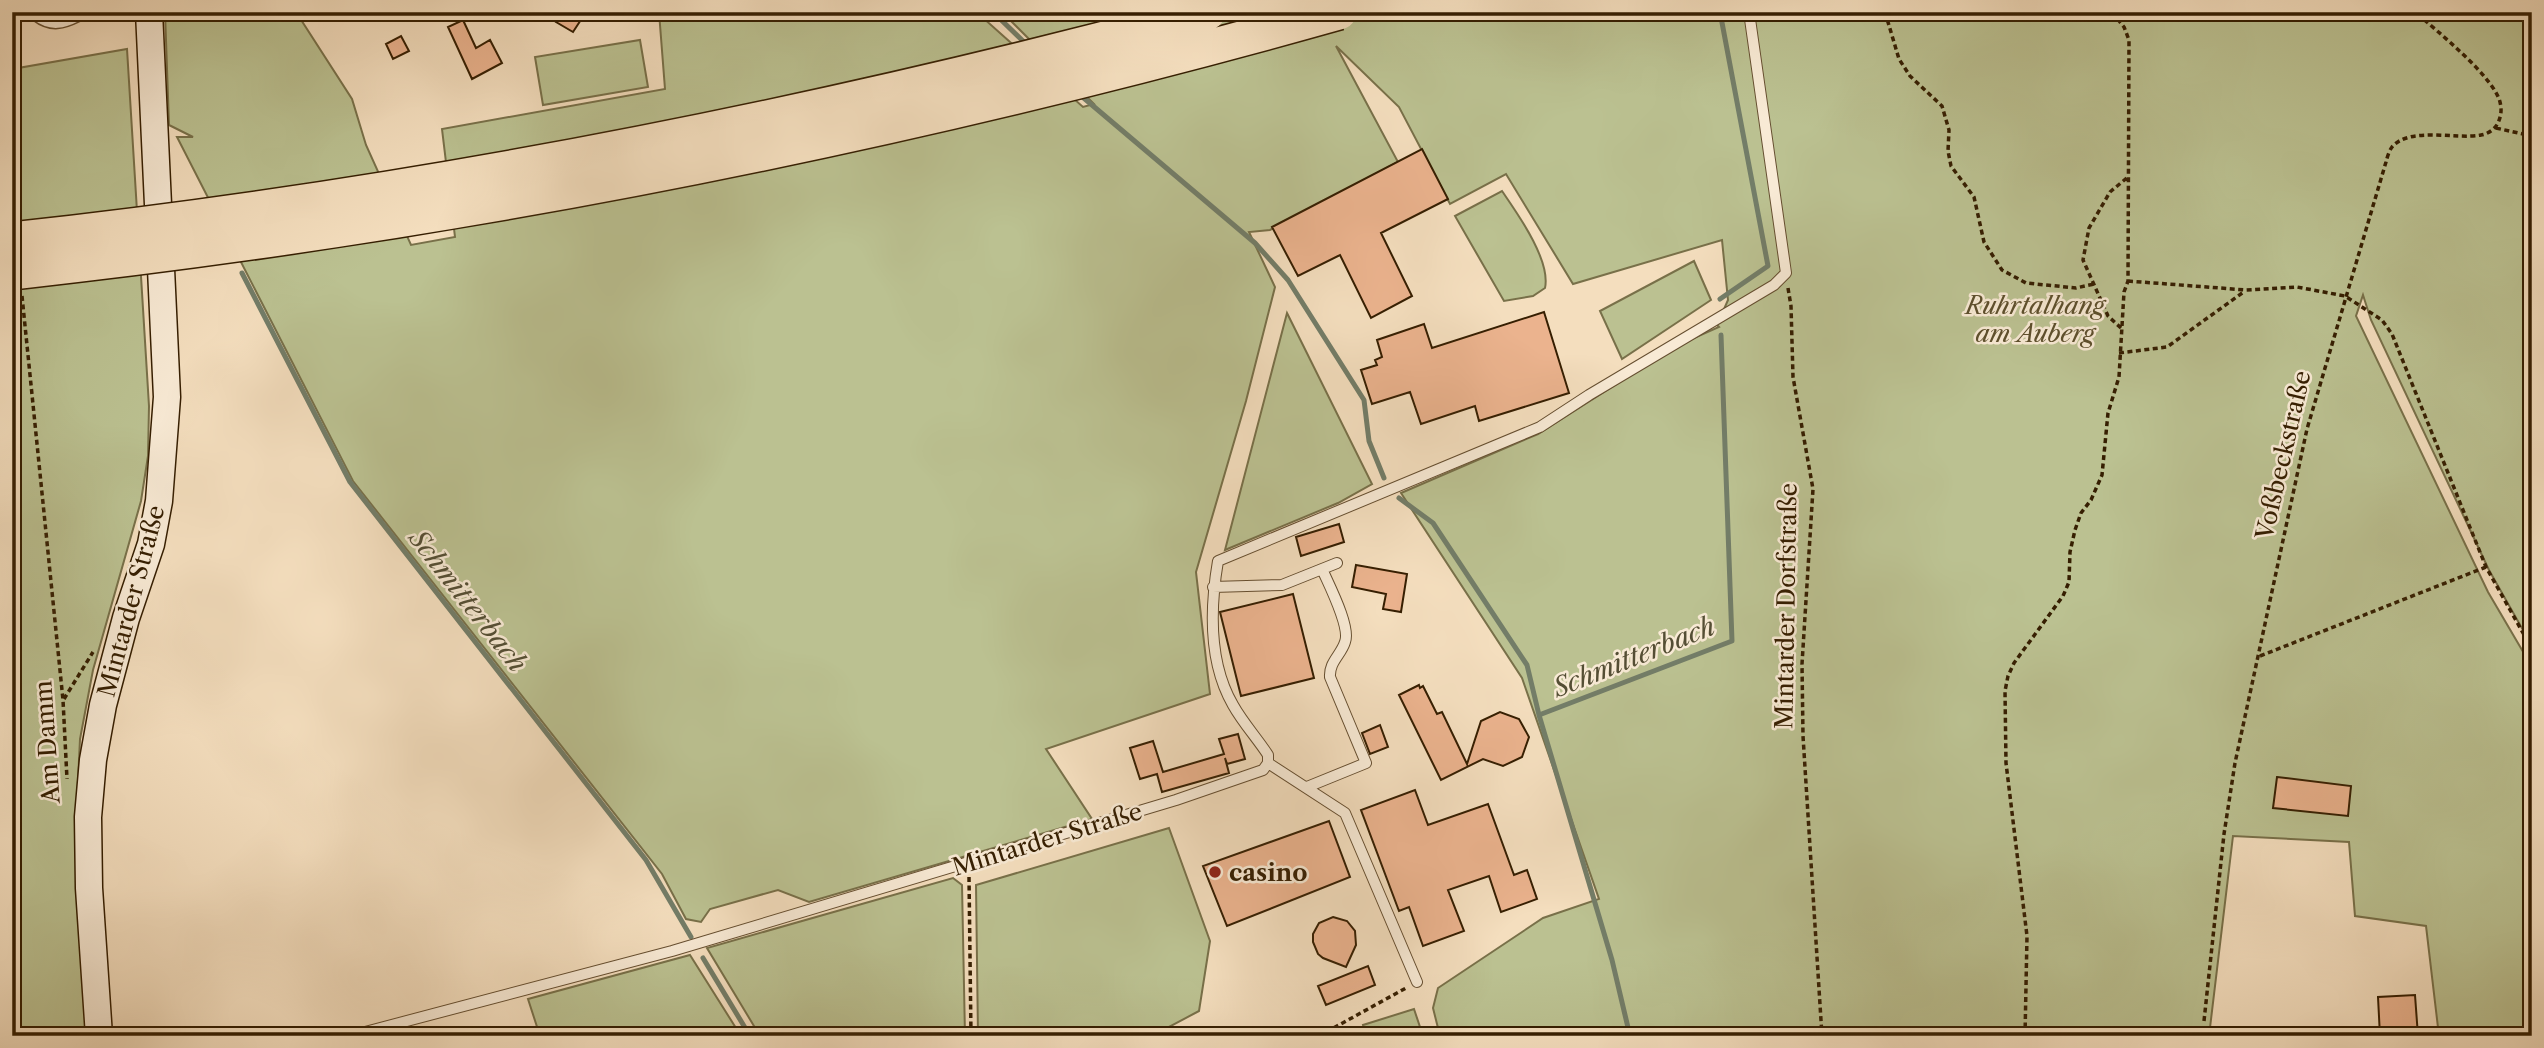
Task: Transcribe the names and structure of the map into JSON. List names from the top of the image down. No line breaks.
{"streets":{"main road":["Mintarder Straße"],"path":["Voßbeckstraße","Mintarder Dorfstraße","Am Damm"]},"water":["Schmitterbach"],"parks":["Ruhrtalhang am Auberg"],"places":["casino"]}
